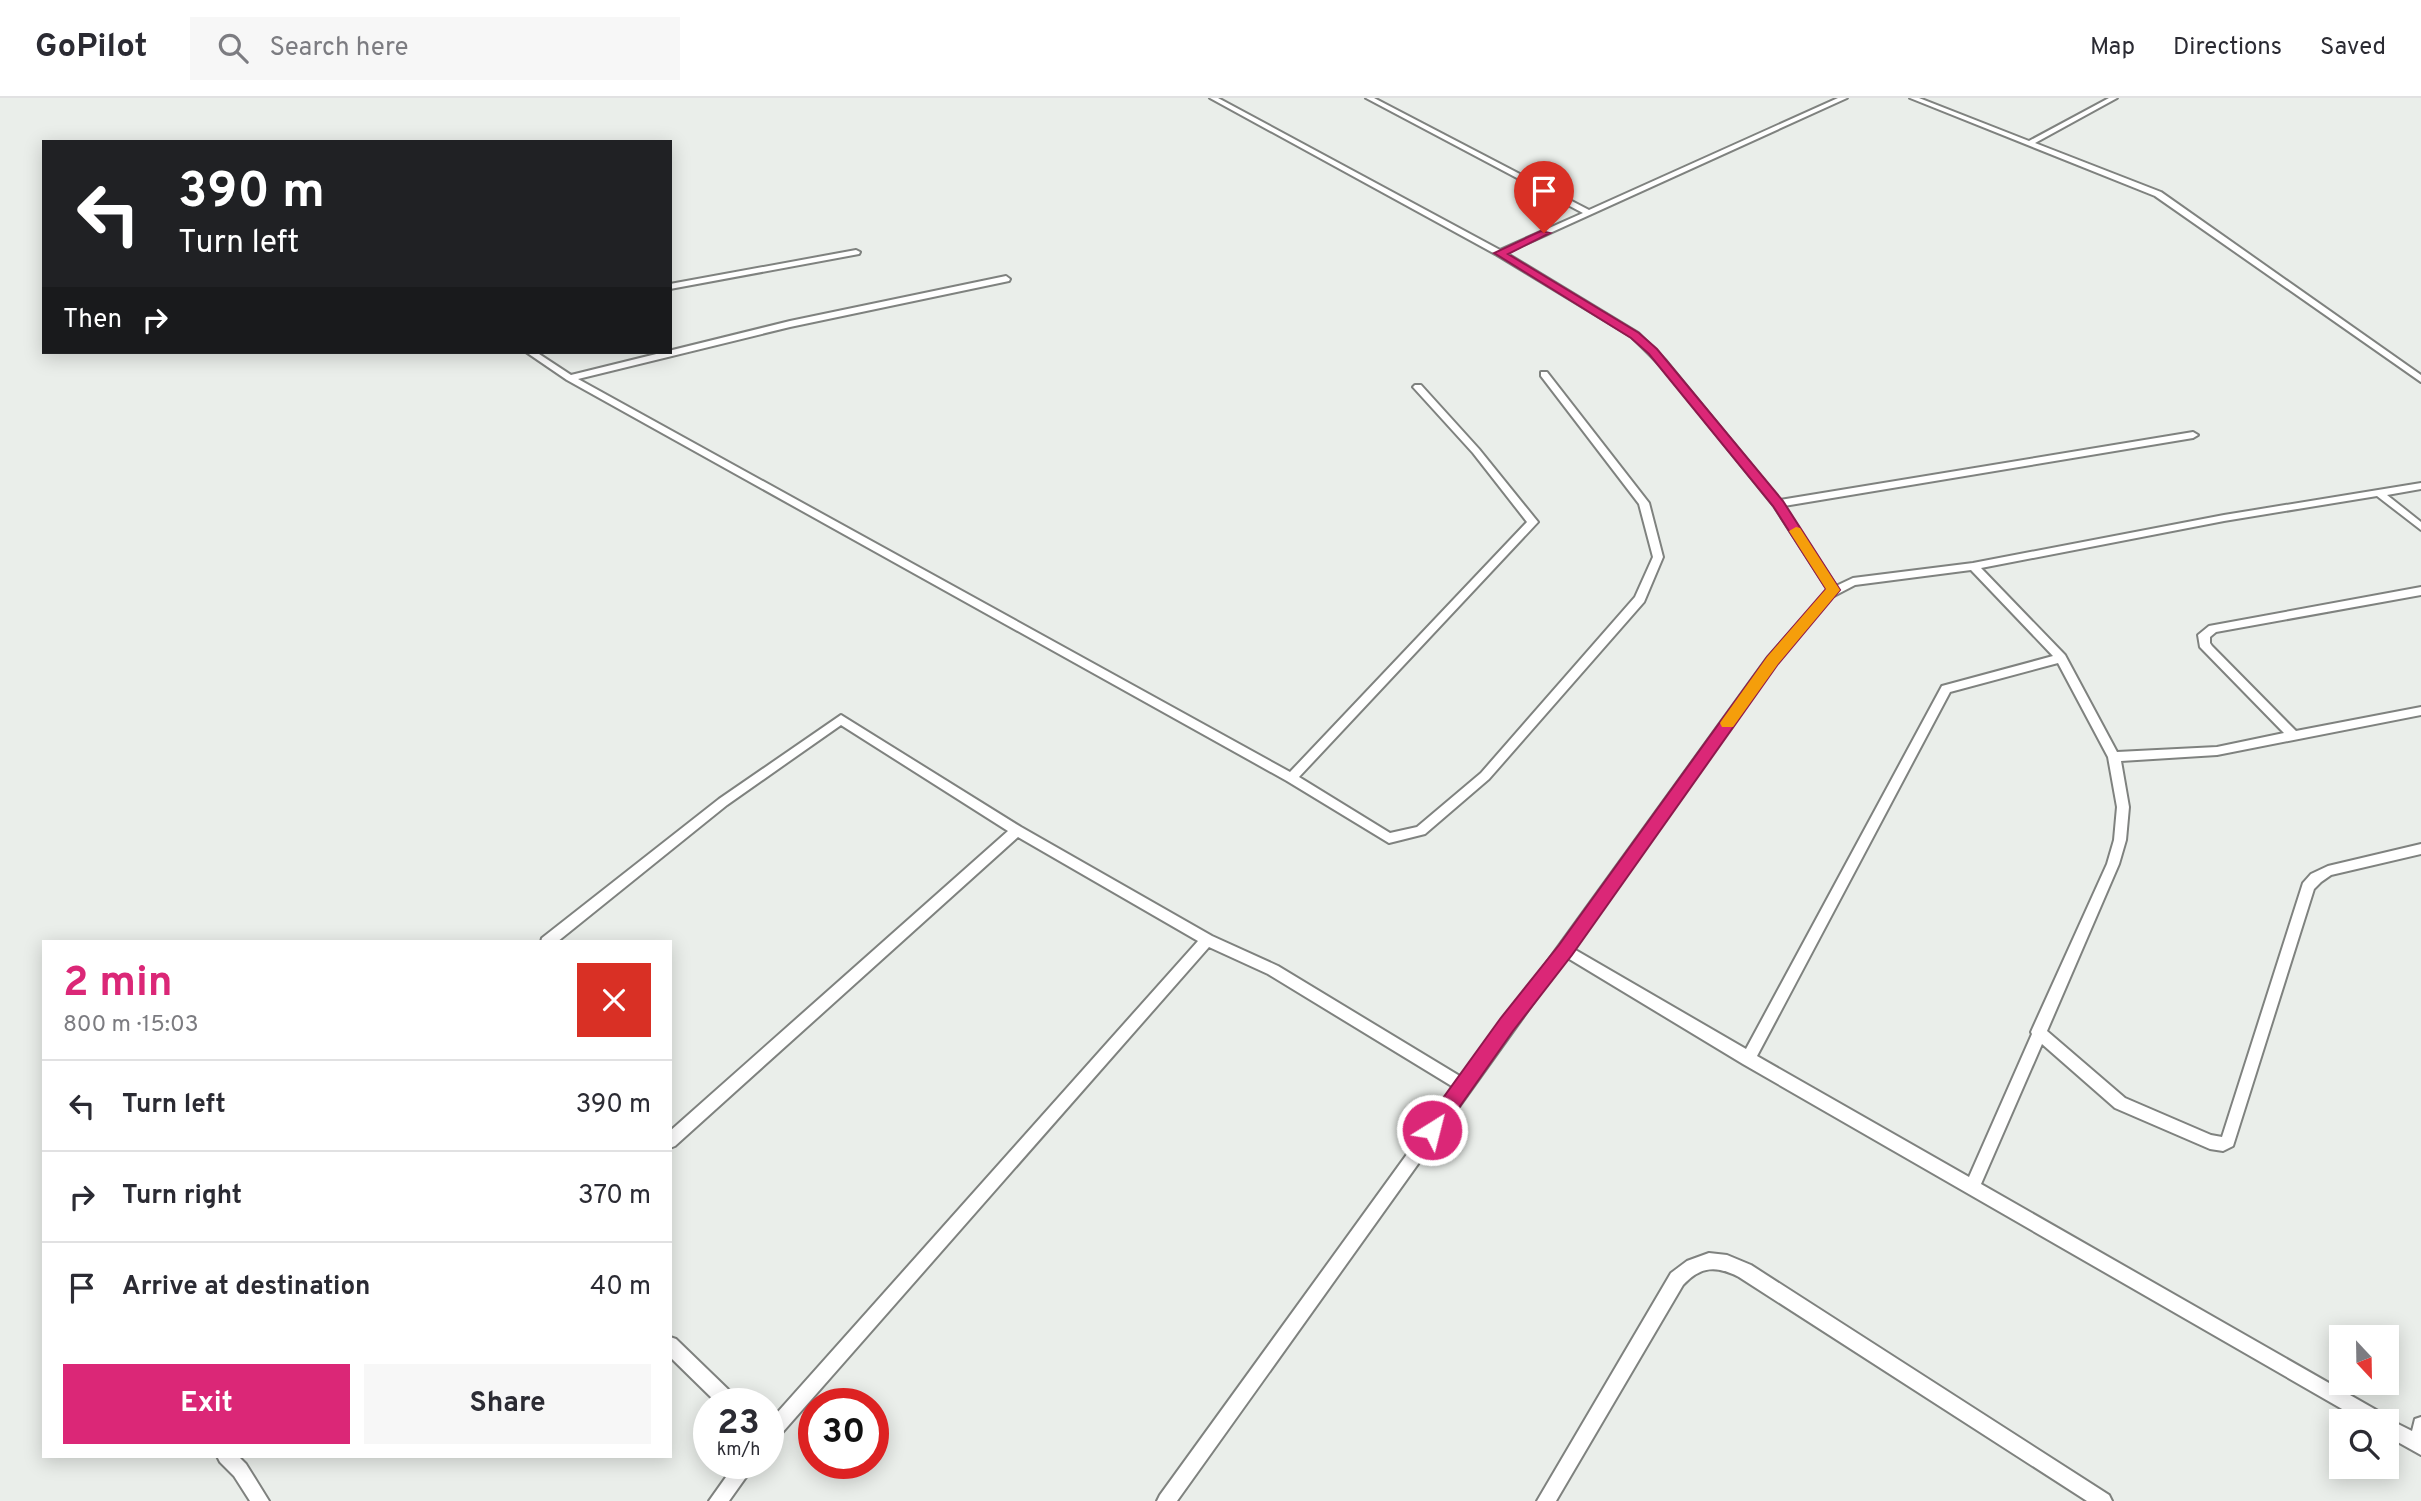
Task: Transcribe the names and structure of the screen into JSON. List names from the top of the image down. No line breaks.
{"north":"bottom","page":{"header":"GoPilot","search":"Search here","nav":["Map","Directions","Saved"],"turn":["390 m","Turn left"],"then":"Then","heading":["2 min","800 m · 15:03"],"list":[{"name":"Turn left","value":"390 m"},{"name":"Turn right","value":"370 m"},{"name":"Arrive at destination","value":"40 m"}],"buttons":["Exit","Share"],"speed":"23 km/h","limit":"30"}}
